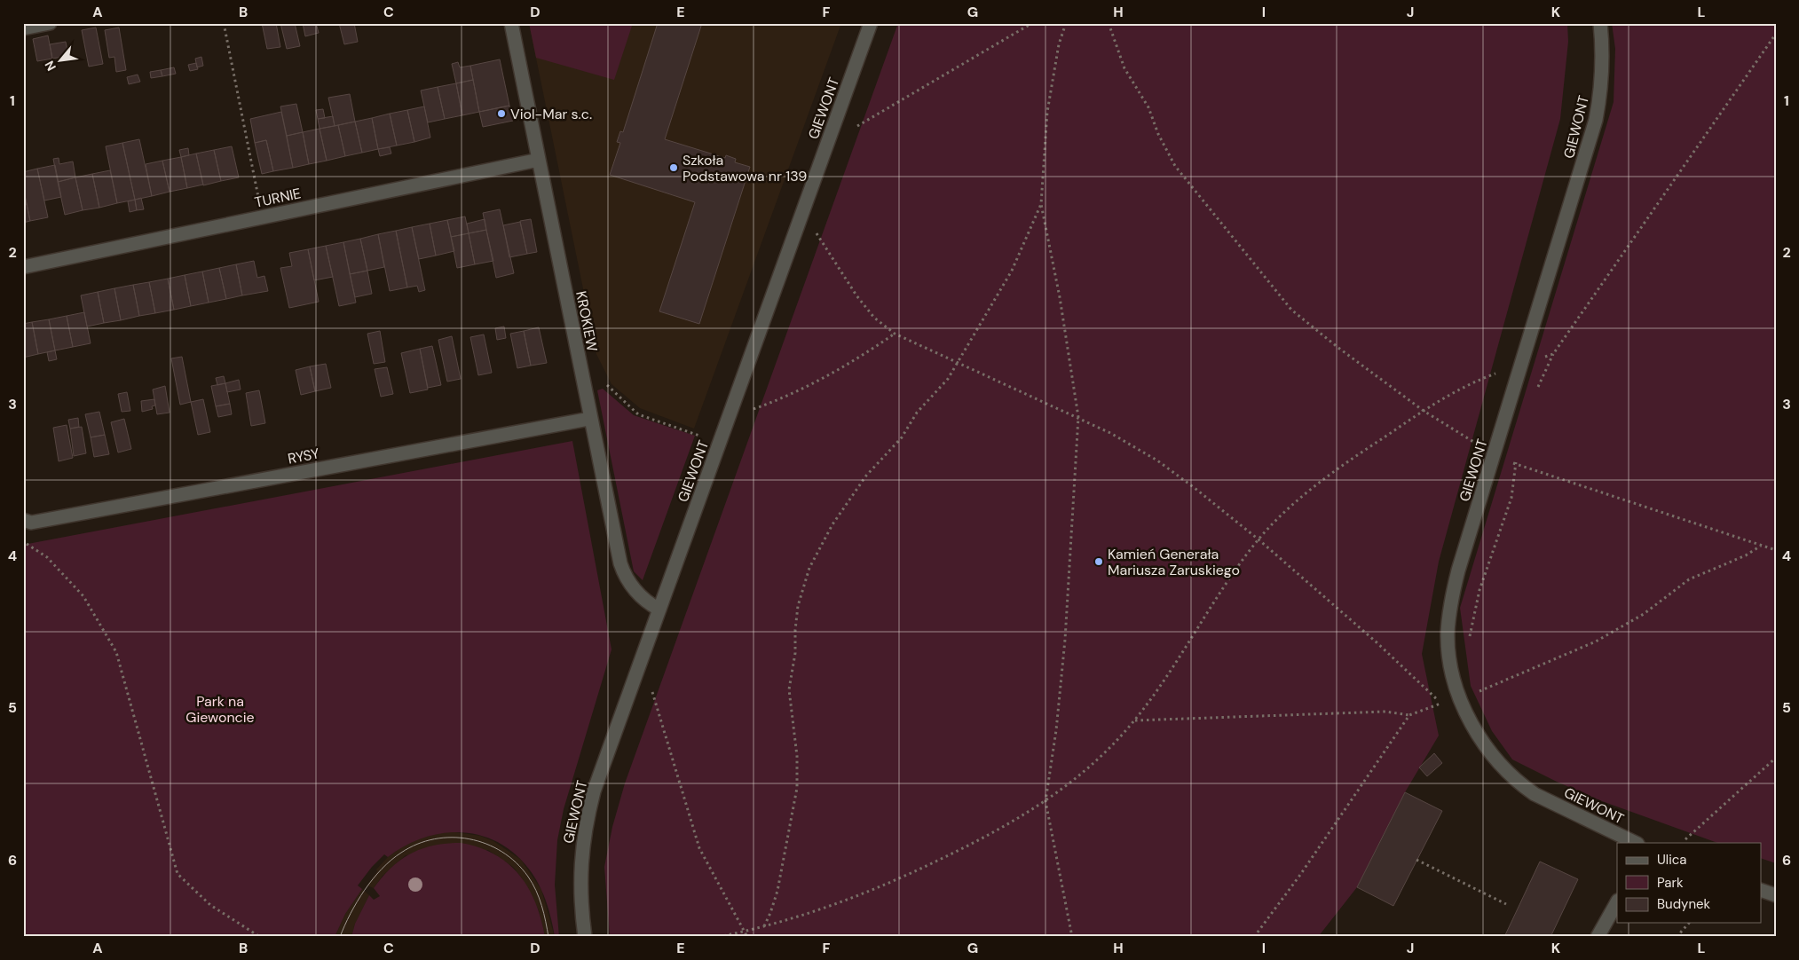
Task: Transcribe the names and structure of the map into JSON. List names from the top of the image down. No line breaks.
{"streets":{"street":["GIEWONT","TURNIE","KROKIEW","RYSY"]},"crossings":[["GIEWONT","KROKIEW"],["TURNIE","KROKIEW"],["KROKIEW","RYSY"]],"parks":["Park na Giewoncie"],"places":["Viol-Mar s.c.","Szkoła Podstawowa nr 139","Kamień Generała Mariusza Zaruskiego"],"legend":["Ulica","Park","Budynek"],"north":"bottom left","grid":{"columns":["A","B","C","D","E","F","G","H","I","J","K","L"],"rows":["1","2","3","4","5","6"]}}
